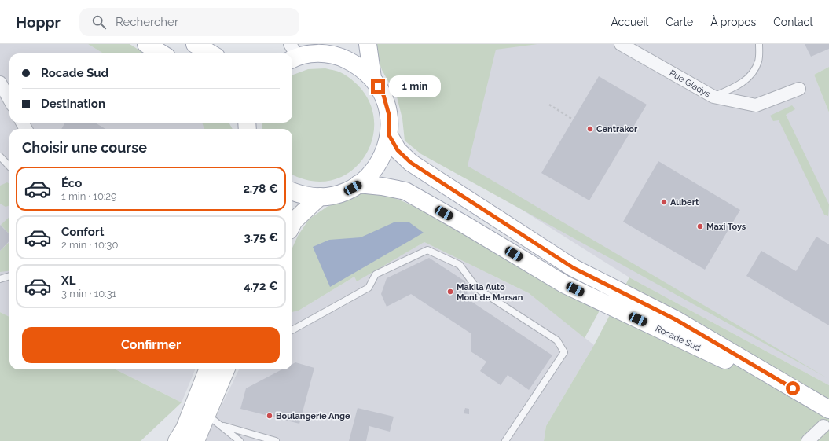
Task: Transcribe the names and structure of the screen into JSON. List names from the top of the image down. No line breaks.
{"streets":{"main road":["Rocade Sud"],"street":["Rue Gladys"]},"places":["Centrakor","Aubert","Maxi Toys","Makila Auto Mont de Marsan","Boulangerie Ange"],"page":{"header":"Hoppr","search":"Rechercher","nav":["Accueil","Carte","À propos","Contact"],"banner":["Rocade Sud","Destination"],"bubble":"1 min","heading":"Choisir une course","list":[{"name":"Éco","note":"1 min · 10:29","value":"2.78 €"},{"name":"Confort","note":"2 min · 10:30","value":"3.75 €"},{"name":"XL","note":"3 min · 10:31","value":"4.72 €"}],"buttons":"Confirmer"}}
